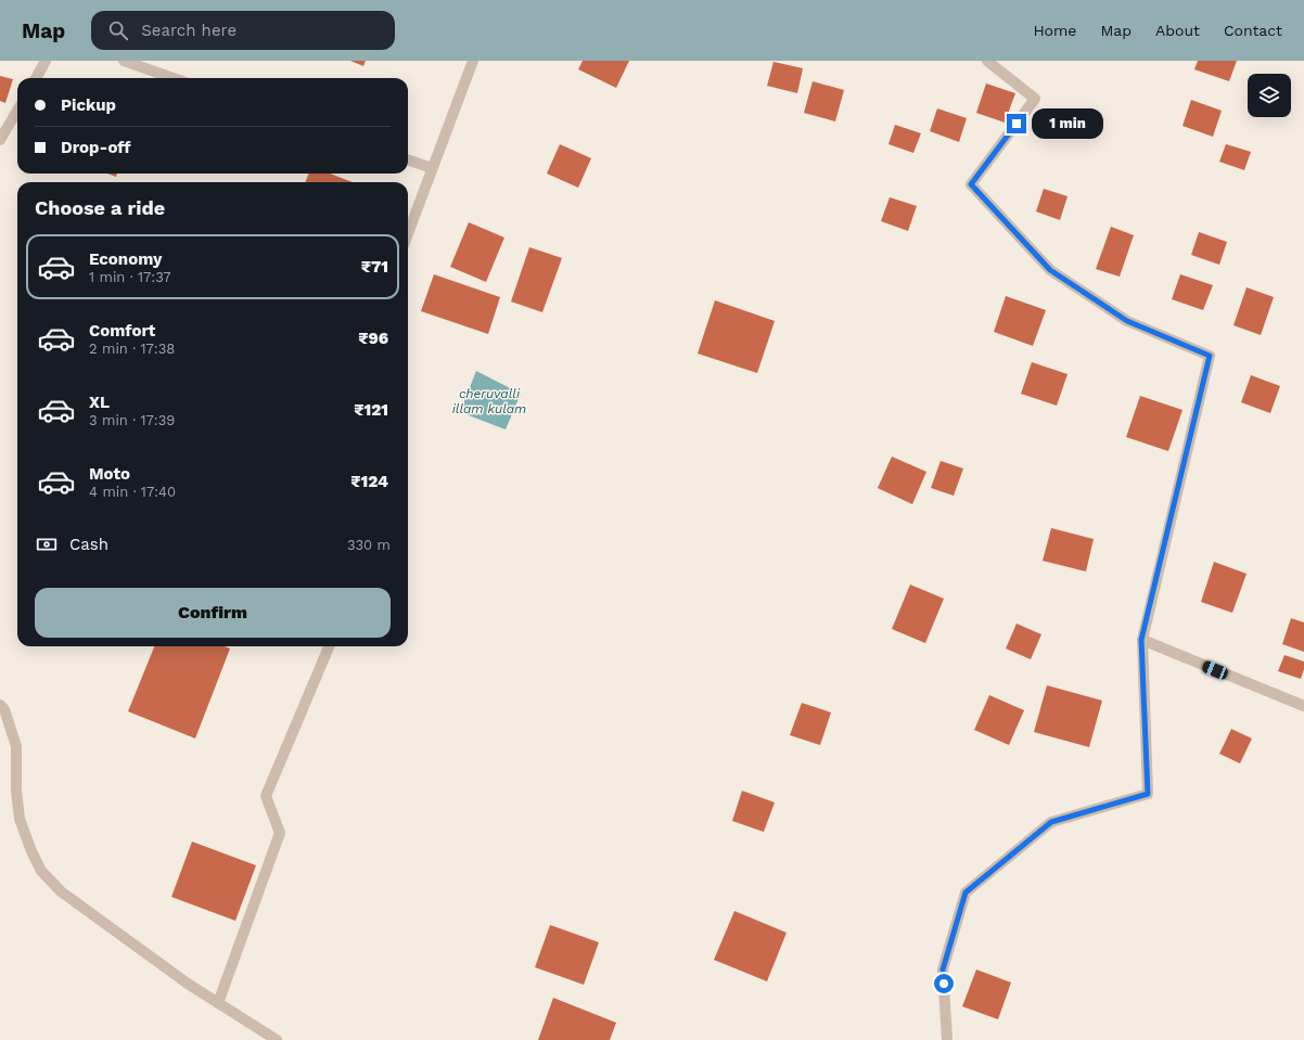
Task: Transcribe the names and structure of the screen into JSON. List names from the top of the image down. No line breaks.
{"water":["cheruvalli illam kulam"],"page":{"header":"Map","search":"Search here","nav":["Home","Map","About","Contact"],"banner":["Pickup","Drop-off"],"bubble":"1 min","heading":"Choose a ride","list":[{"name":"Economy","note":"1 min · 17:37","value":"₹71"},{"name":"Comfort","note":"2 min · 17:38","value":"₹96"},{"name":"XL","note":"3 min · 17:39","value":"₹121"},{"name":"Moto","note":"4 min · 17:40","value":"₹124"}],"pay":["Cash","330 m"],"buttons":"Confirm"}}
